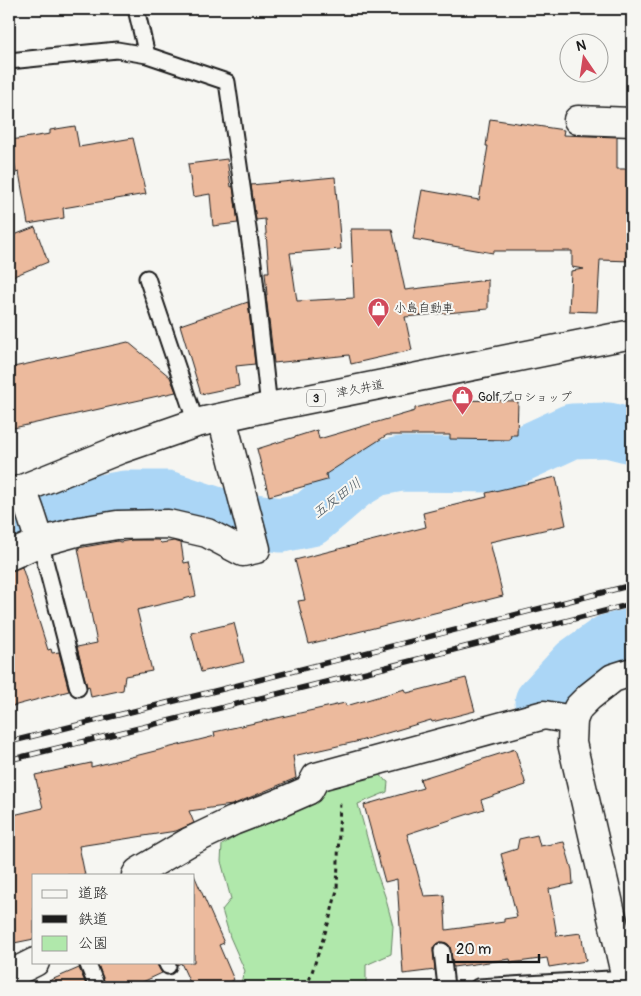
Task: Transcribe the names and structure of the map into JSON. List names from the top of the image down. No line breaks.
{"streets":{"street":["津久井道","3"]},"water":["五反田川"],"places":{"shop":["小島自動車","Golfプロショップ"]},"legend":["道路","鉄道","公園"],"scale_bar":"20 m","north":"top"}
